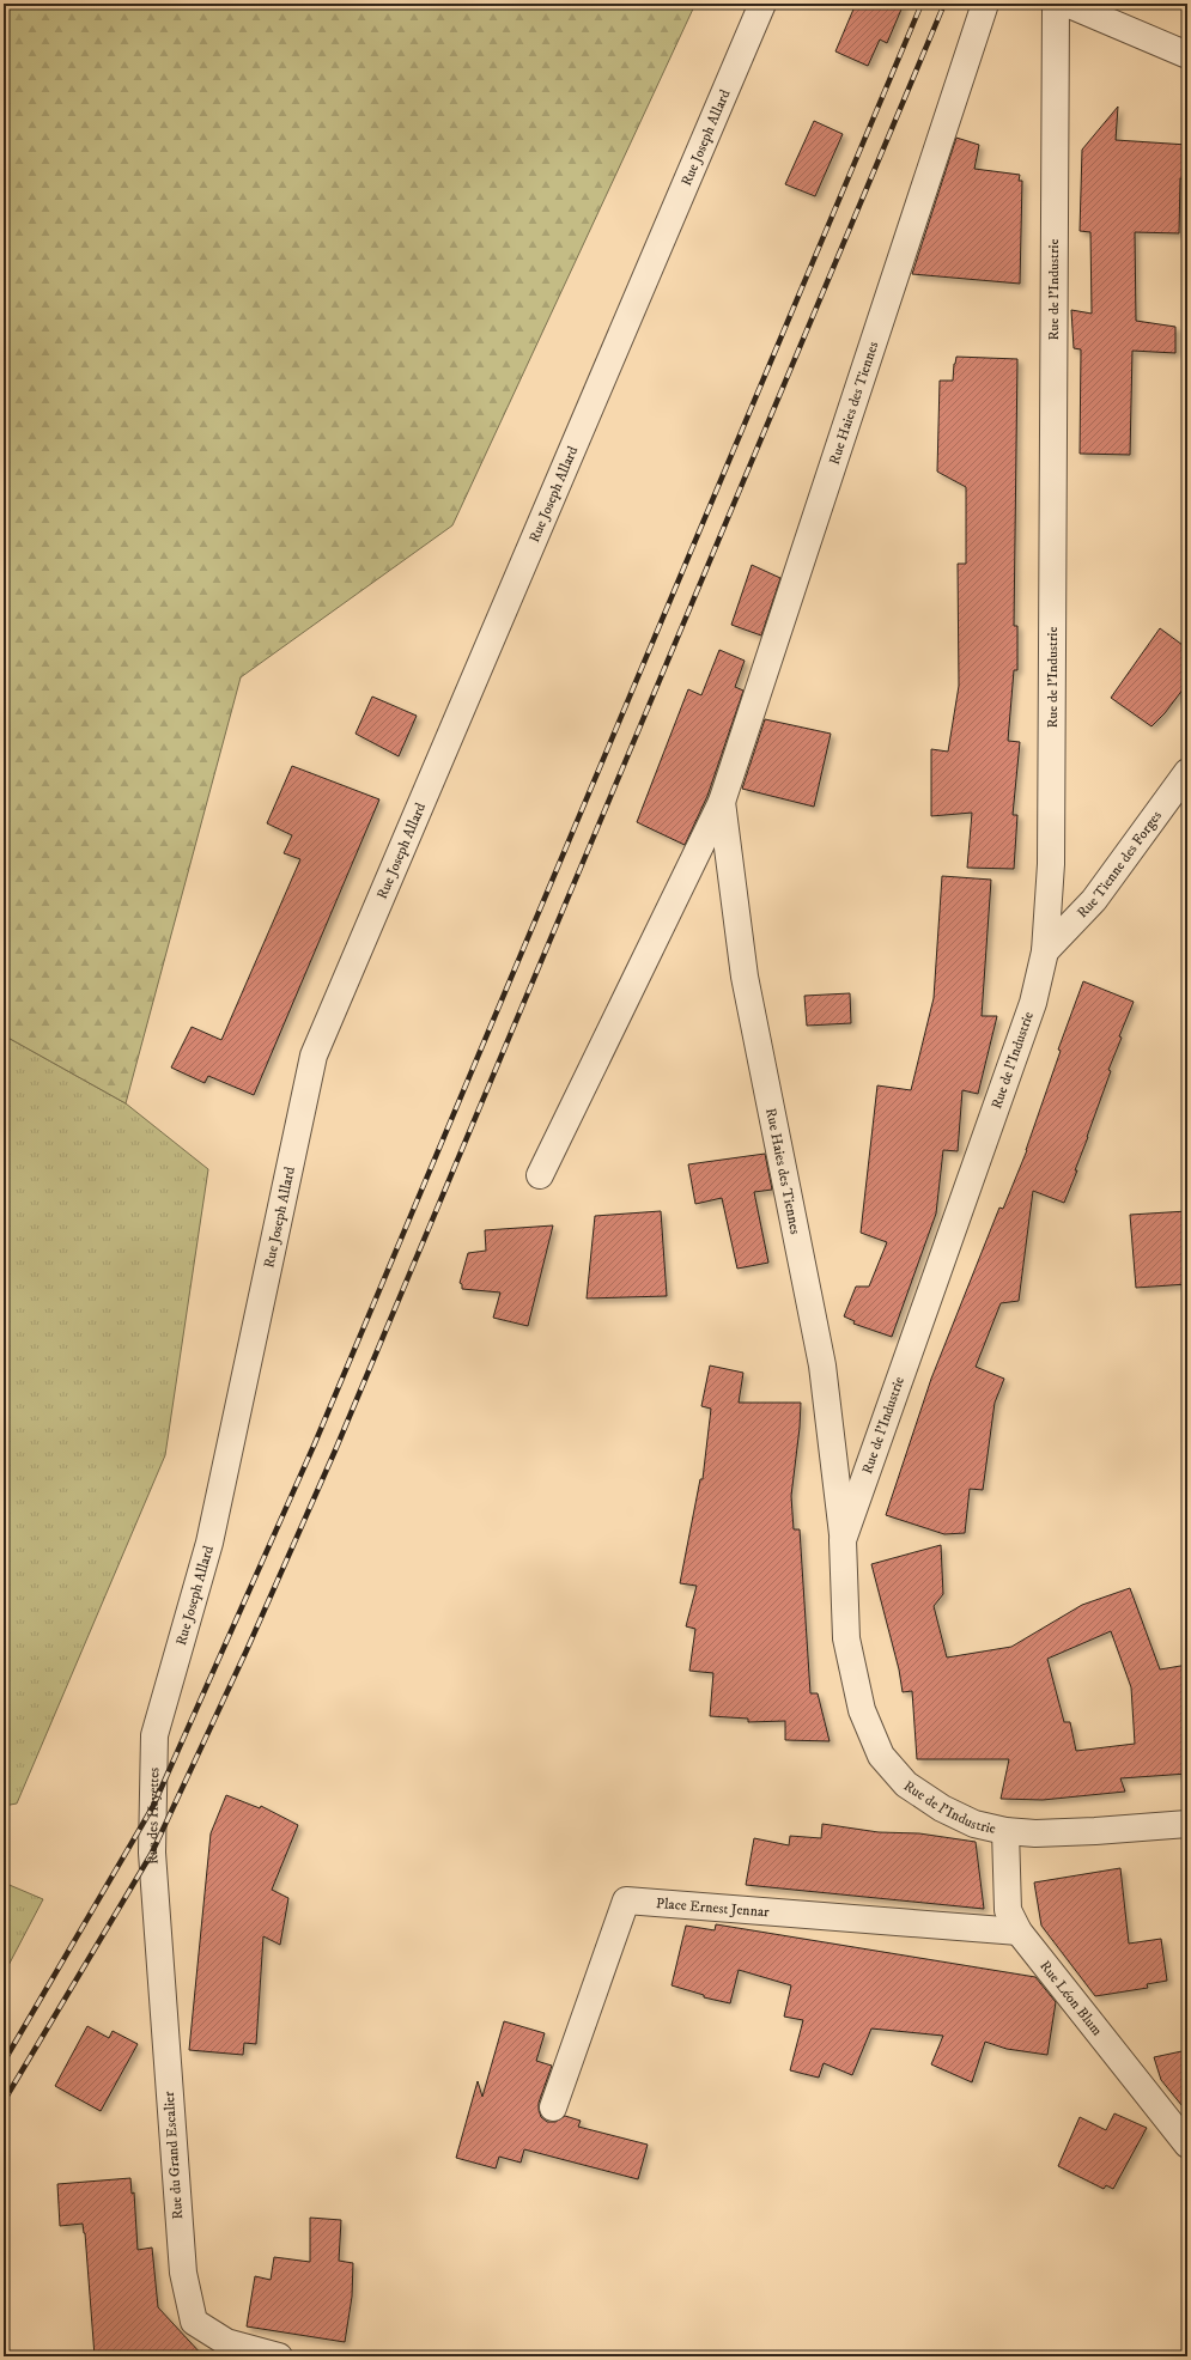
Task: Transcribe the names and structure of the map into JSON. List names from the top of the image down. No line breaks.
{"streets":{"street":["Rue Joseph Allard","Rue de l'Industrie","Rue Haies des Tiennes","Rue Tienne des Forges","Rue des Hayettes","Place Ernest Jennar","Rue Léon Blum","Rue du Grand Escalier"]},"crossings":[["Rue Joseph Allard","Rue des Hayettes"],["Rue de l'Industrie","Rue Haies des Tiennes"],["Rue de l'Industrie","Rue Tienne des Forges"],["Rue de l'Industrie","Rue Léon Blum"],["Rue des Hayettes","Rue du Grand Escalier"],["Place Ernest Jennar","Rue Léon Blum"]]}
